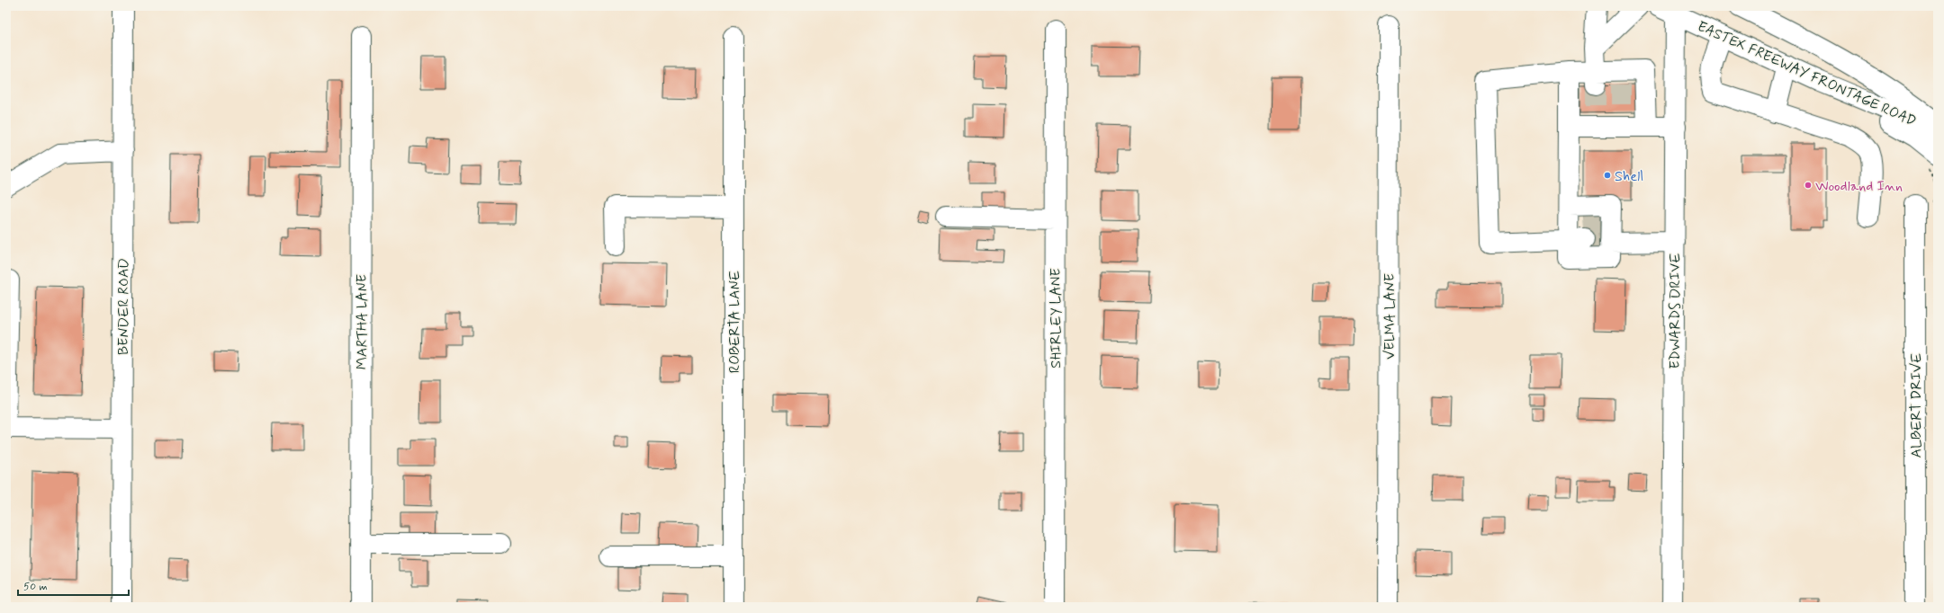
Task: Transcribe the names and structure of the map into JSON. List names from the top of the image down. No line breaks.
{"streets":{"main road":["EASTEX FREEWAY FRONTAGE ROAD","BENDER ROAD","EDWARDS DRIVE","VELMA LANE","SHIRLEY LANE","MARTHA LANE","ROBERTA LANE","ALBERT DRIVE"]},"crossings":[["EASTEX FREEWAY FRONTAGE ROAD","EDWARDS DRIVE"]],"places":["Shell","Woodland Inn"],"scale_bar":"50 m"}
